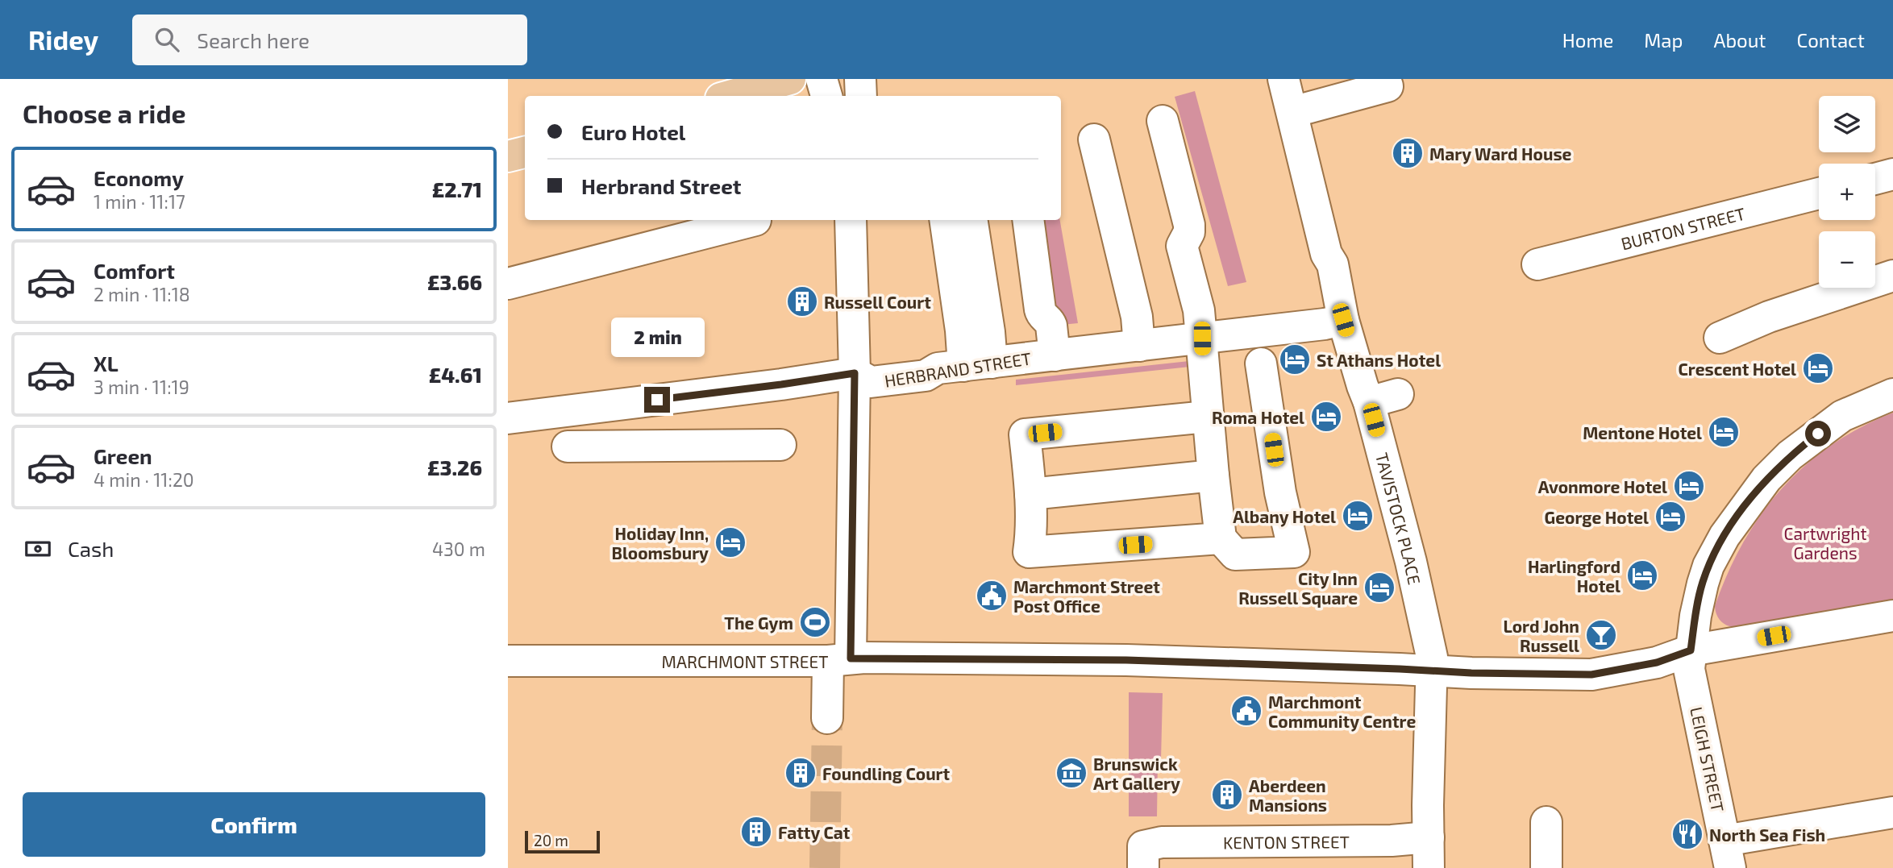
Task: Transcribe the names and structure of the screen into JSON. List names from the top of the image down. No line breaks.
{"streets":{"street":["BURTON STREET","HERBRAND STREET","TAVISTOCK PLACE","MARCHMONT STREET","LEIGH STREET","KENTON STREET"]},"crossings":[["HERBRAND STREET","TAVISTOCK PLACE"],["TAVISTOCK PLACE","MARCHMONT STREET"],["TAVISTOCK PLACE","KENTON STREET"],["MARCHMONT STREET","LEIGH STREET"]],"parks":["Cartwright Gardens"],"places":{"building":["Mary Ward House","Russell Court","Foundling Court","Aberdeen Mansions","Fatty Cat"],"hotel":["St Athans Hotel","Crescent Hotel","Roma Hotel","Mentone Hotel","Avonmore Hotel","Albany Hotel","George Hotel","Holiday Inn, Bloomsbury","Harlingford Hotel","City Inn Russell Square"],"public building":["Marchmont Street Post Office","Marchmont Community Centre"],"sports":["The Gym"],"bar":["Lord John Russell"],"museum":["Brunswick Art Gallery"],"restaurant":["North Sea Fish"]},"scale_bar":"20 m","page":{"header":"Ridey","search":"Search here","nav":["Home","Map","About","Contact"],"heading":"Choose a ride","map_buttons":["+","−"],"banner":["Euro Hotel","Herbrand Street"],"list":[{"name":"Economy","note":"1 min · 11:17","value":"£2.71"},{"name":"Comfort","note":"2 min · 11:18","value":"£3.66"},{"name":"XL","note":"3 min · 11:19","value":"£4.61"},{"name":"Green","note":"4 min · 11:20","value":"£3.26"}],"bubble":"2 min","pay":["Cash","430 m"],"buttons":"Confirm","scale":"20 m"}}
